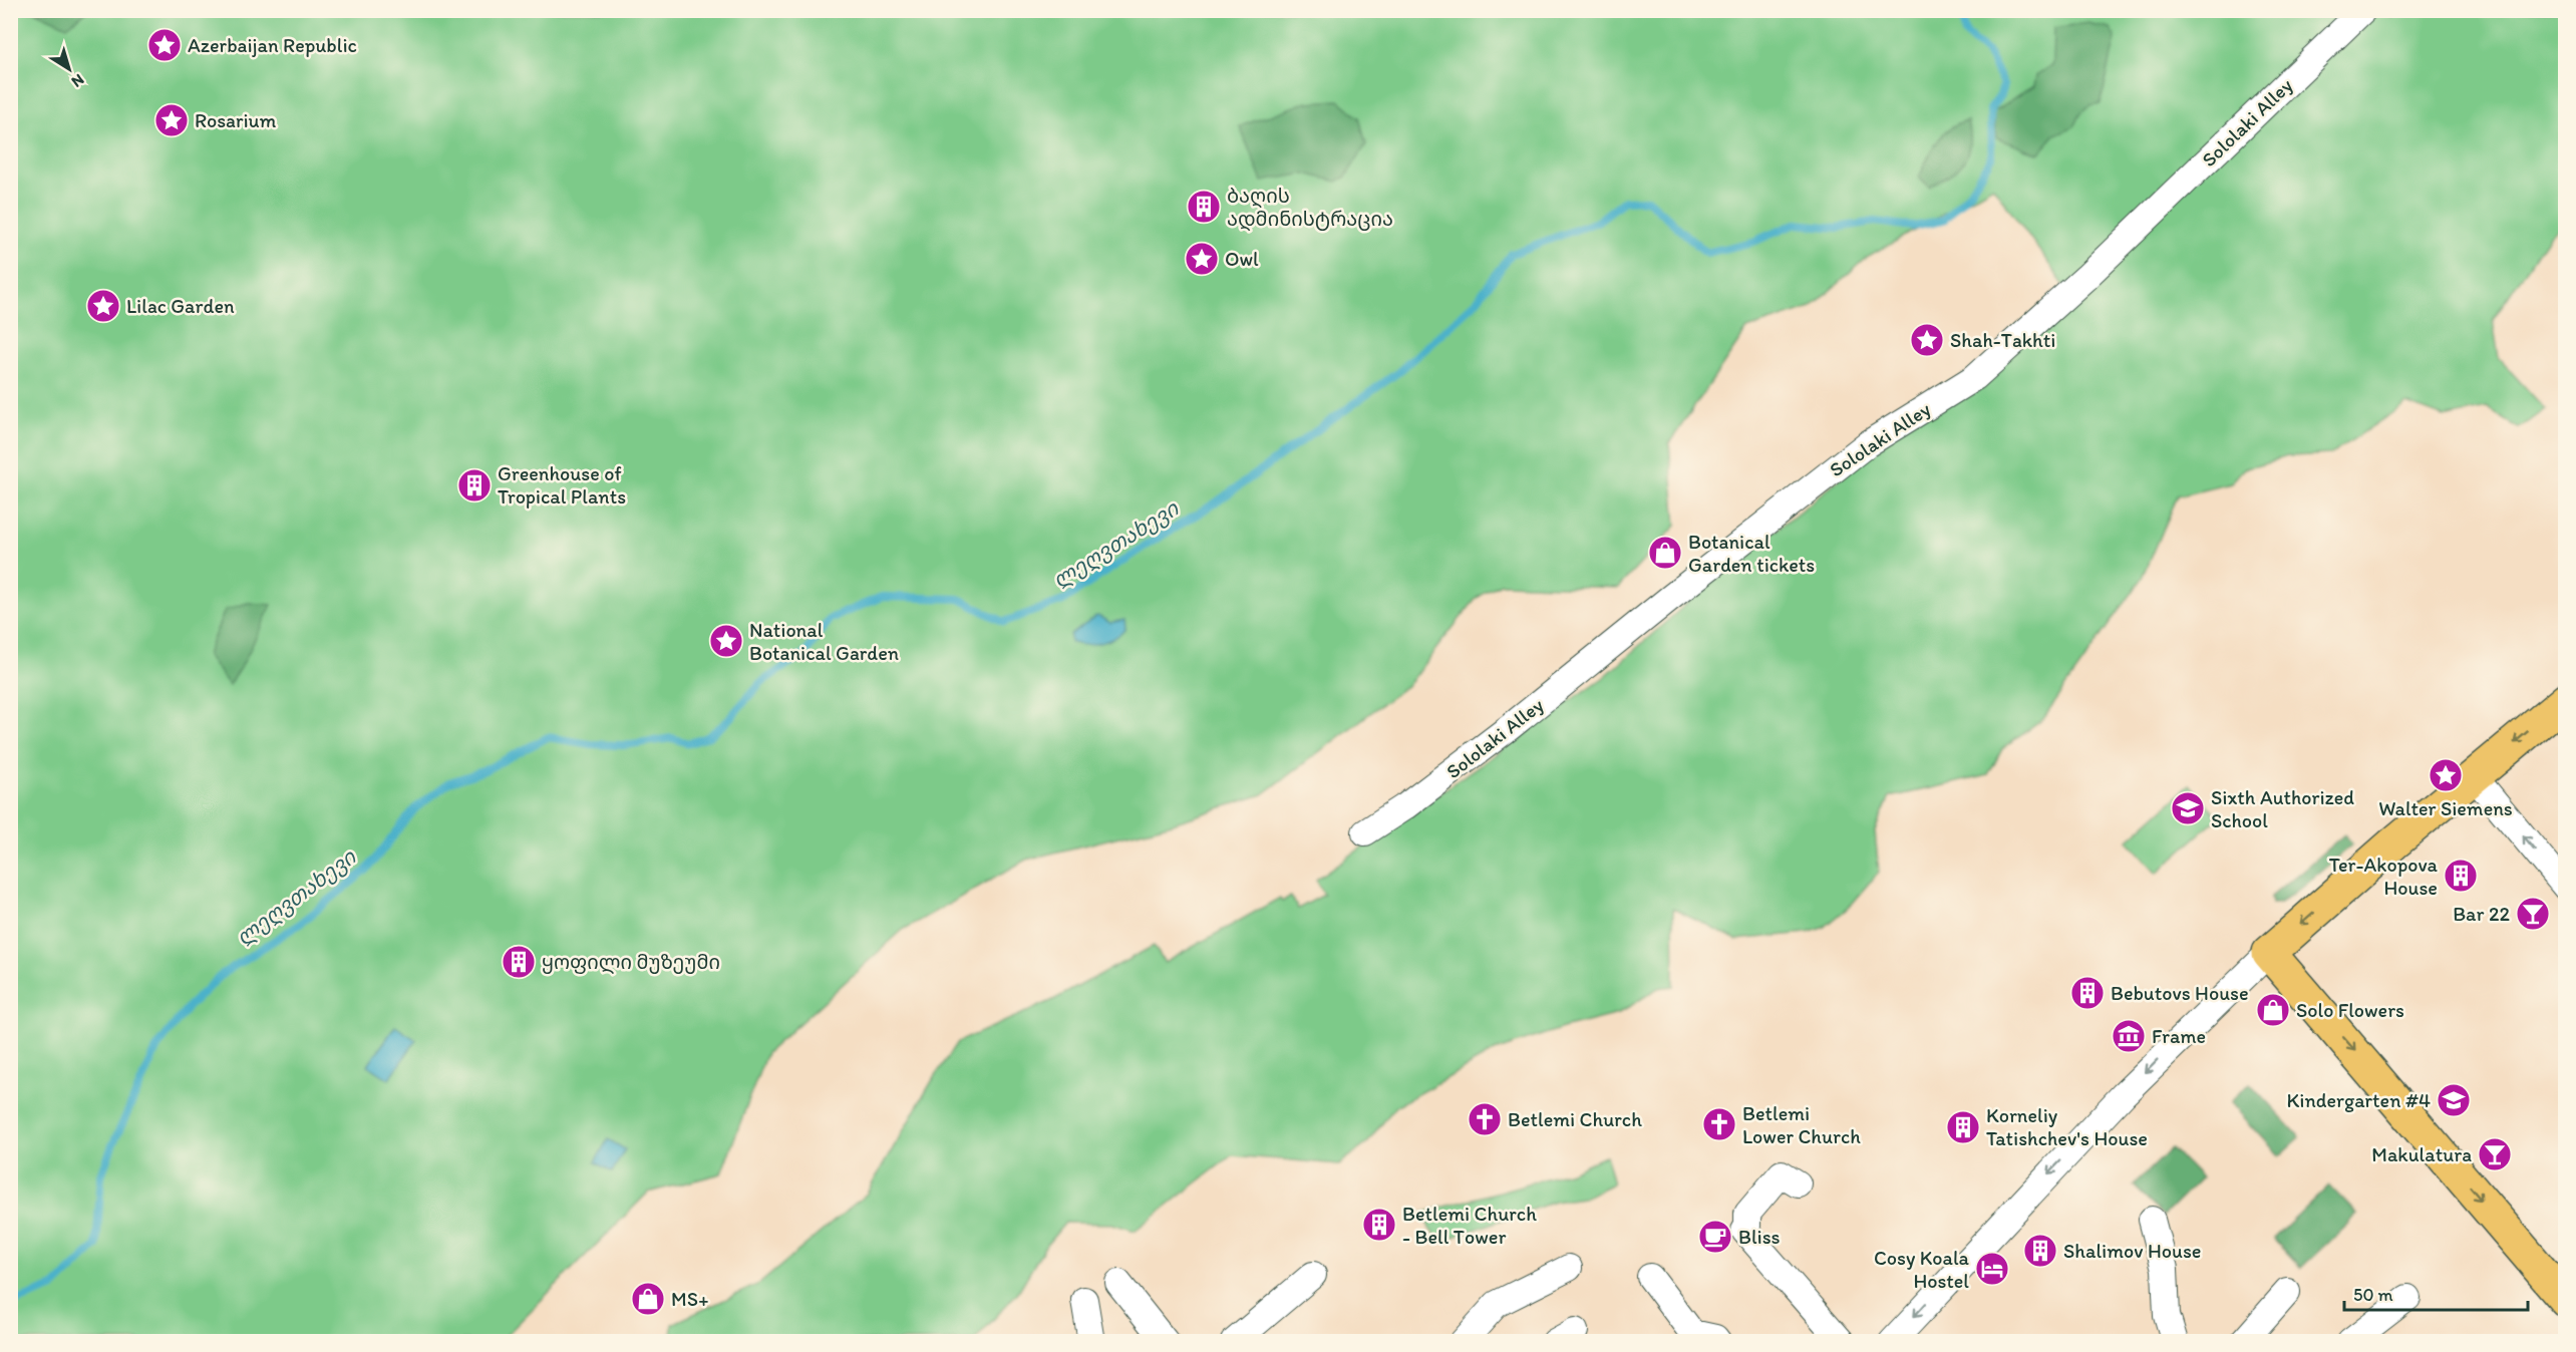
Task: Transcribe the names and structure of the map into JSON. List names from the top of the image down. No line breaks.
{"streets":{"street":["Sololaki Alley"]},"water":["ლეღვთახევი"],"places":{"place":["Azerbaijan Republic","Rosarium","Owl","Lilac Garden","Shah-Takhti","National Botanical Garden","Walter Siemens"],"building":["ბაღის ადმინისტრაცია","Greenhouse of Tropical Plants","Ter-Akopova House","ყოფილი მუზეუმი","Bebutovs House","Korneliy Tatishchev's House","Betlemi Church - Bell Tower","Shalimov House"],"shop":["Botanical Garden tickets","Solo Flowers","MS+"],"school or university":["Sixth Authorized School","Kindergarten #4"],"bar":["Bar 22","Makulatura"],"museum":["Frame"],"church":["Betlemi Church","Betlemi Lower Church"],"cafe":["Bliss"],"hotel":["Cosy Koala Hostel"]},"scale_bar":"50 m","north":"bottom right"}
